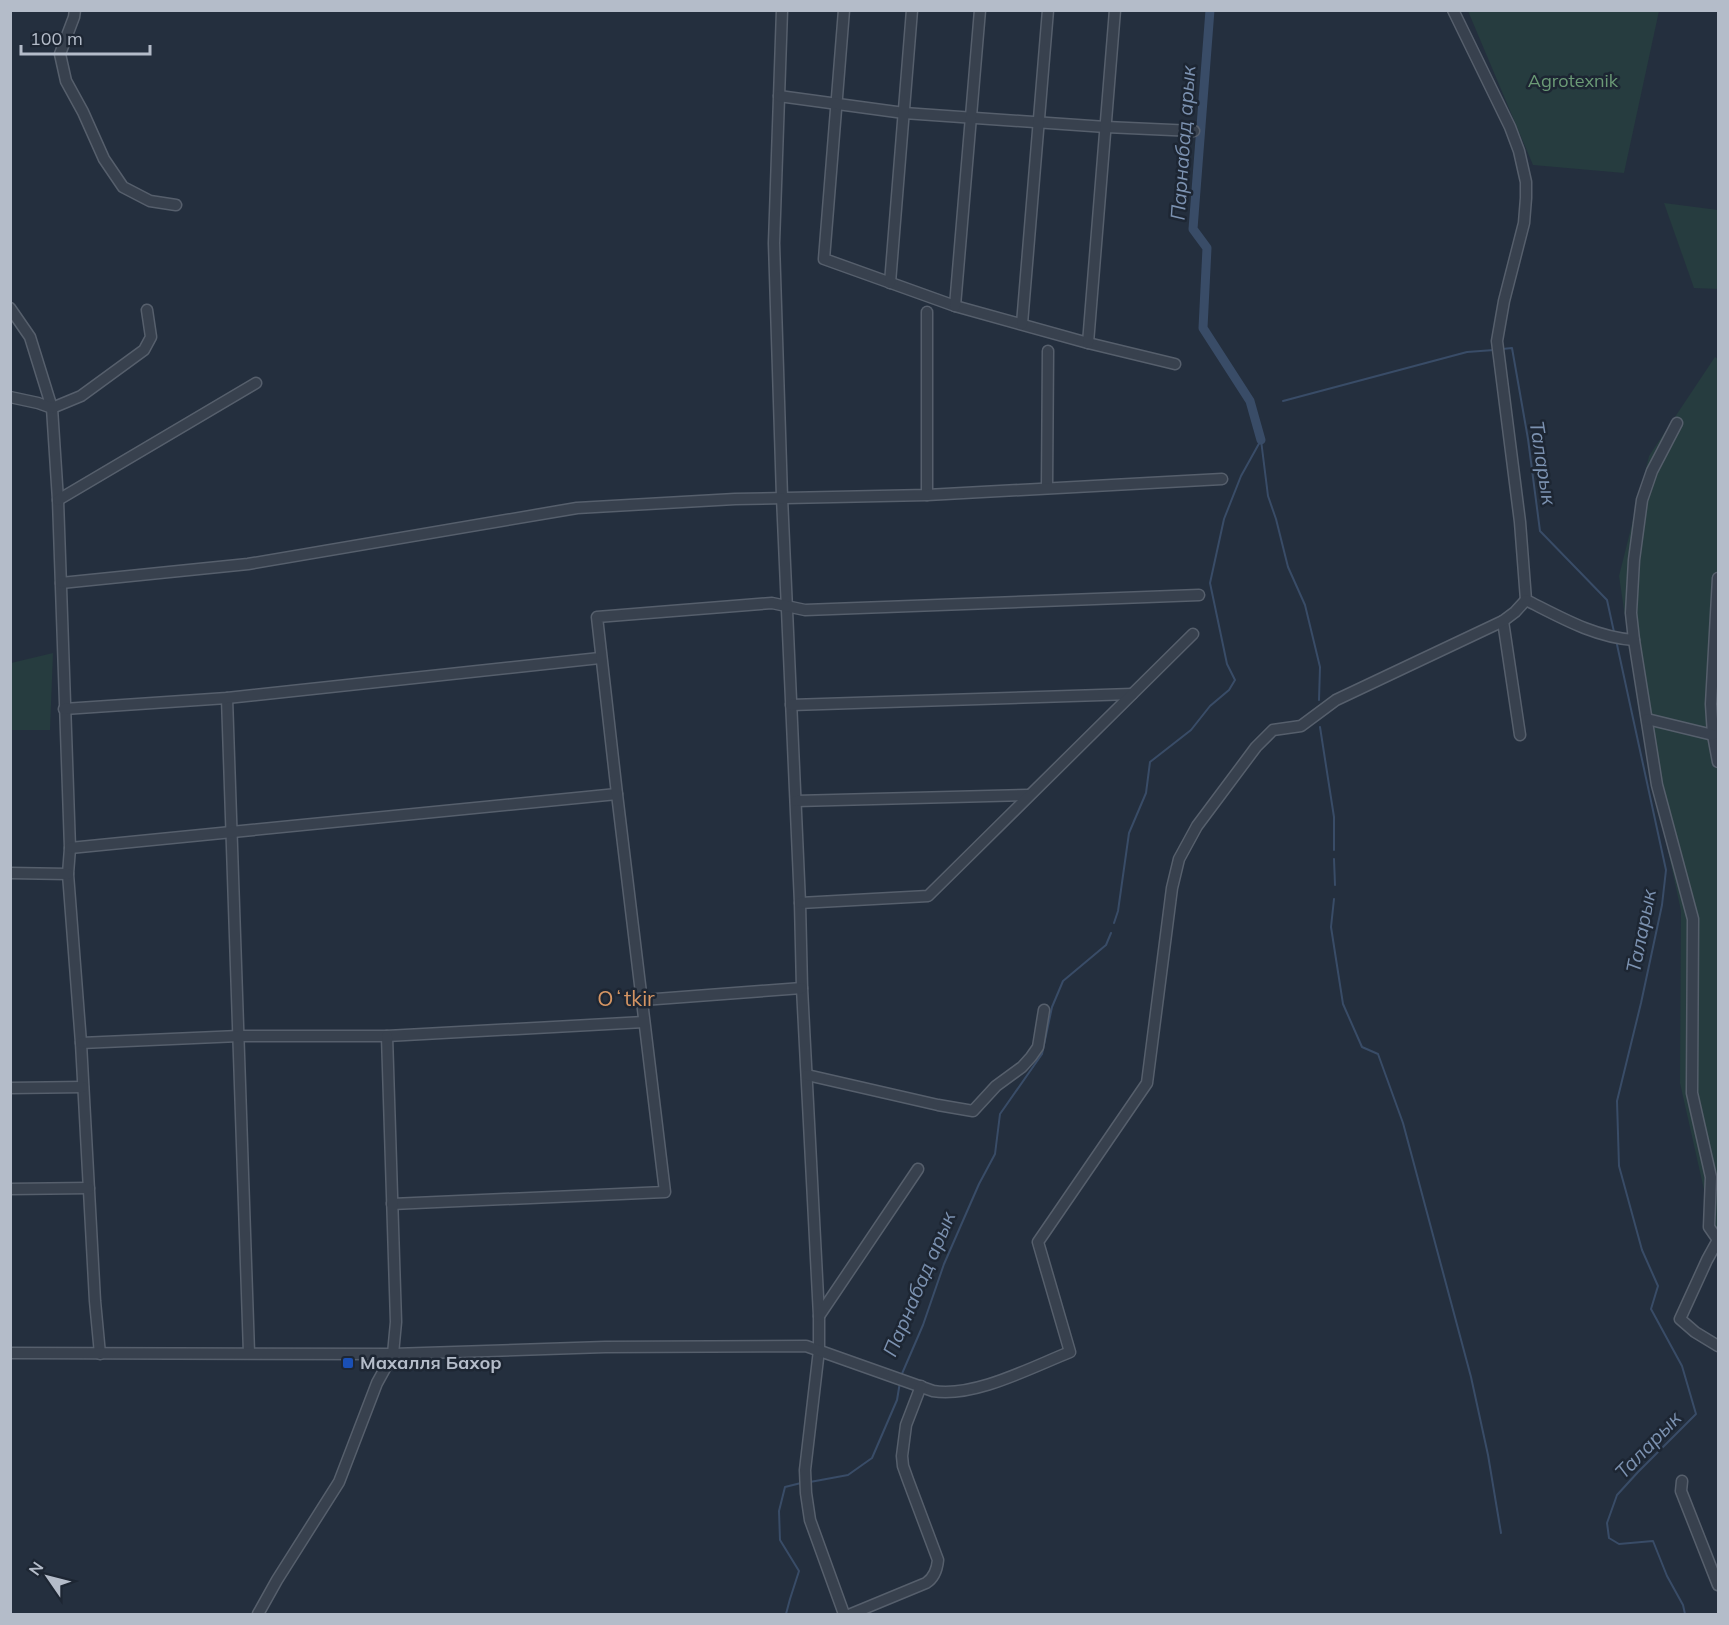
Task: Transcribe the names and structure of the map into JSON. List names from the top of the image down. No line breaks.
{"districts":["Oʻtkir"],"water":["Парнабад арык","Таларык"],"parks":["Agrotexnik"],"places":{"transit":["Махалля Бахор"]},"scale_bar":"100 m","north":"top left"}
